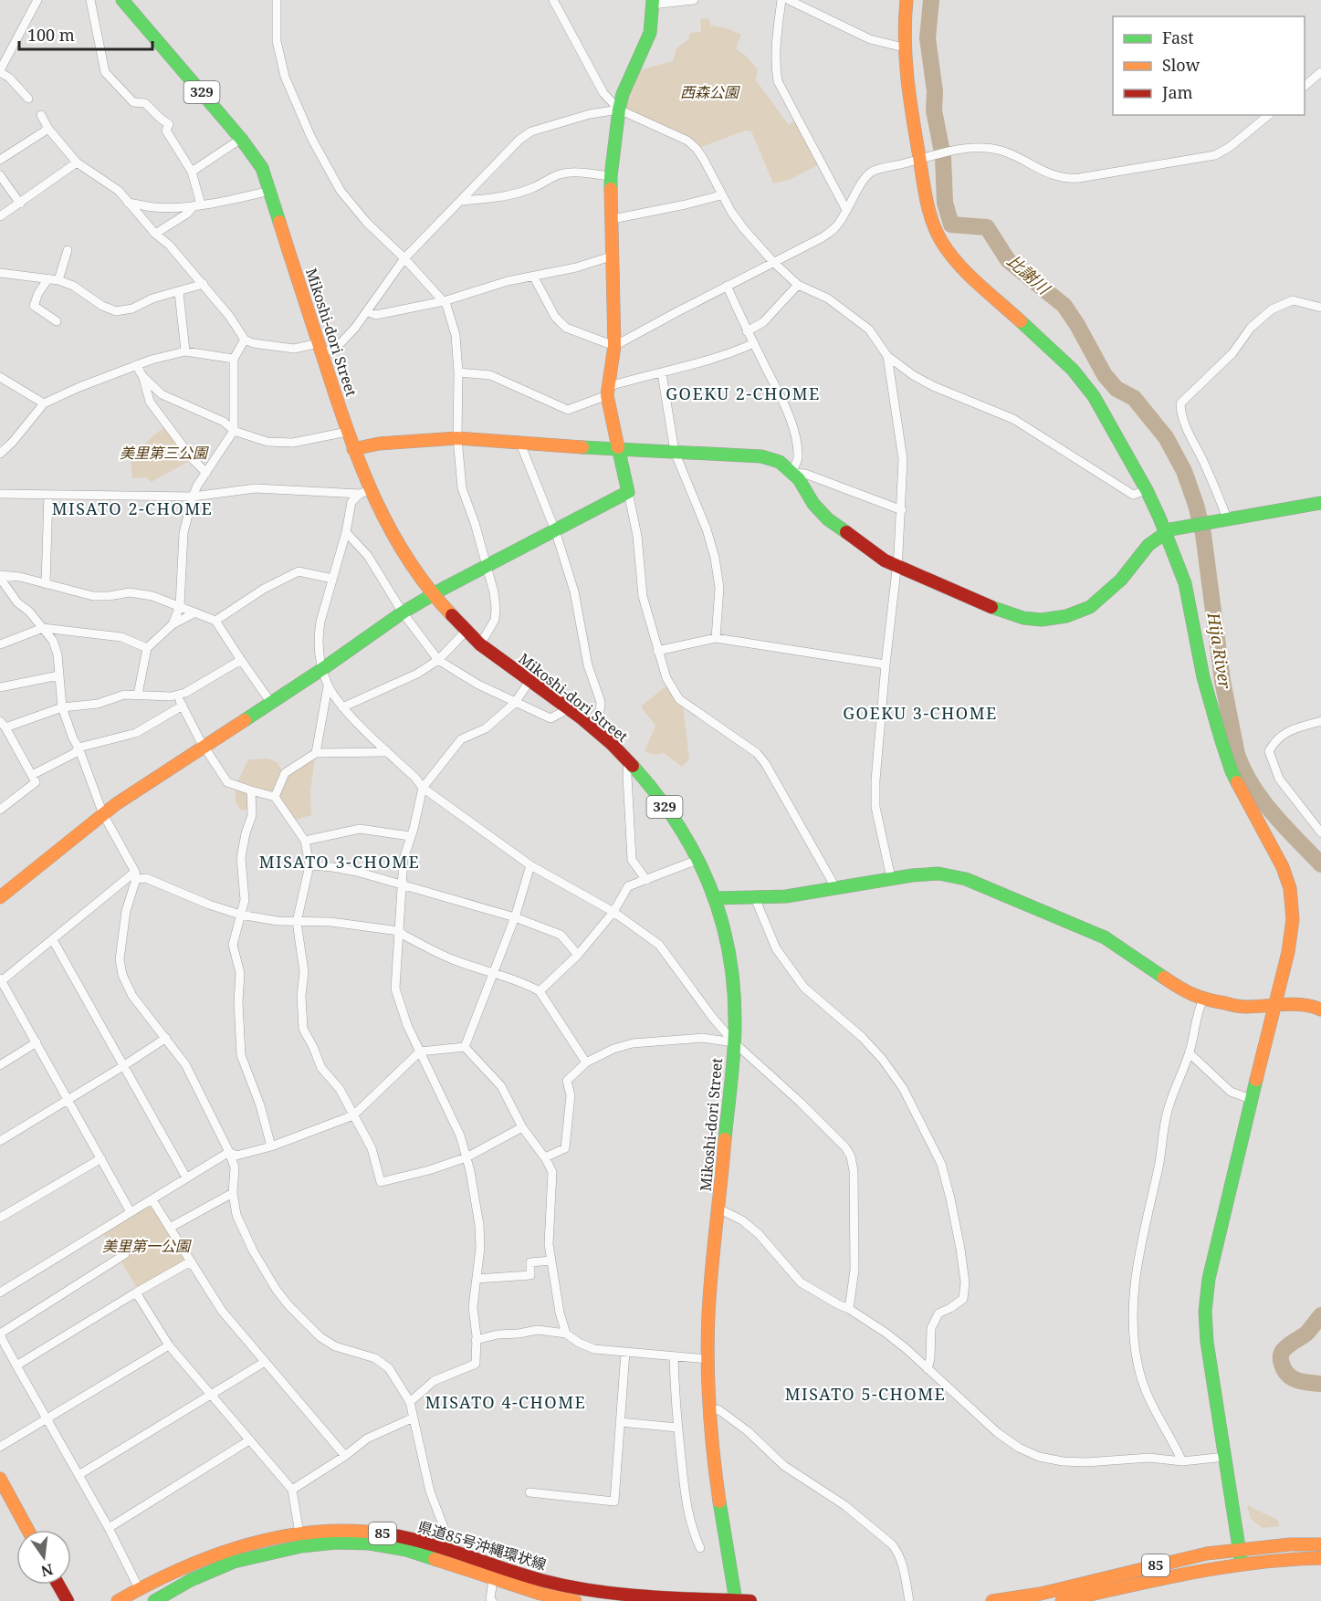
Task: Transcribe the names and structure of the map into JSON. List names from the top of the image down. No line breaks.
{"streets":{"main road":["329","Mikoshi-dori Street","85","県道85号沖縄環状線"]},"crossings":[["Mikoshi-dori Street","県道85号沖縄環状線"]],"districts":["GOEKU 2-CHOME","MISATO 2-CHOME","GOEKU 3-CHOME","MISATO 3-CHOME","MISATO 5-CHOME","MISATO 4-CHOME"],"water":["比謝川","Hija River"],"parks":["西森公園","美里第三公園","美里第一公園"],"legend":["Fast","Slow","Jam"],"scale_bar":"100 m","north":"bottom"}
